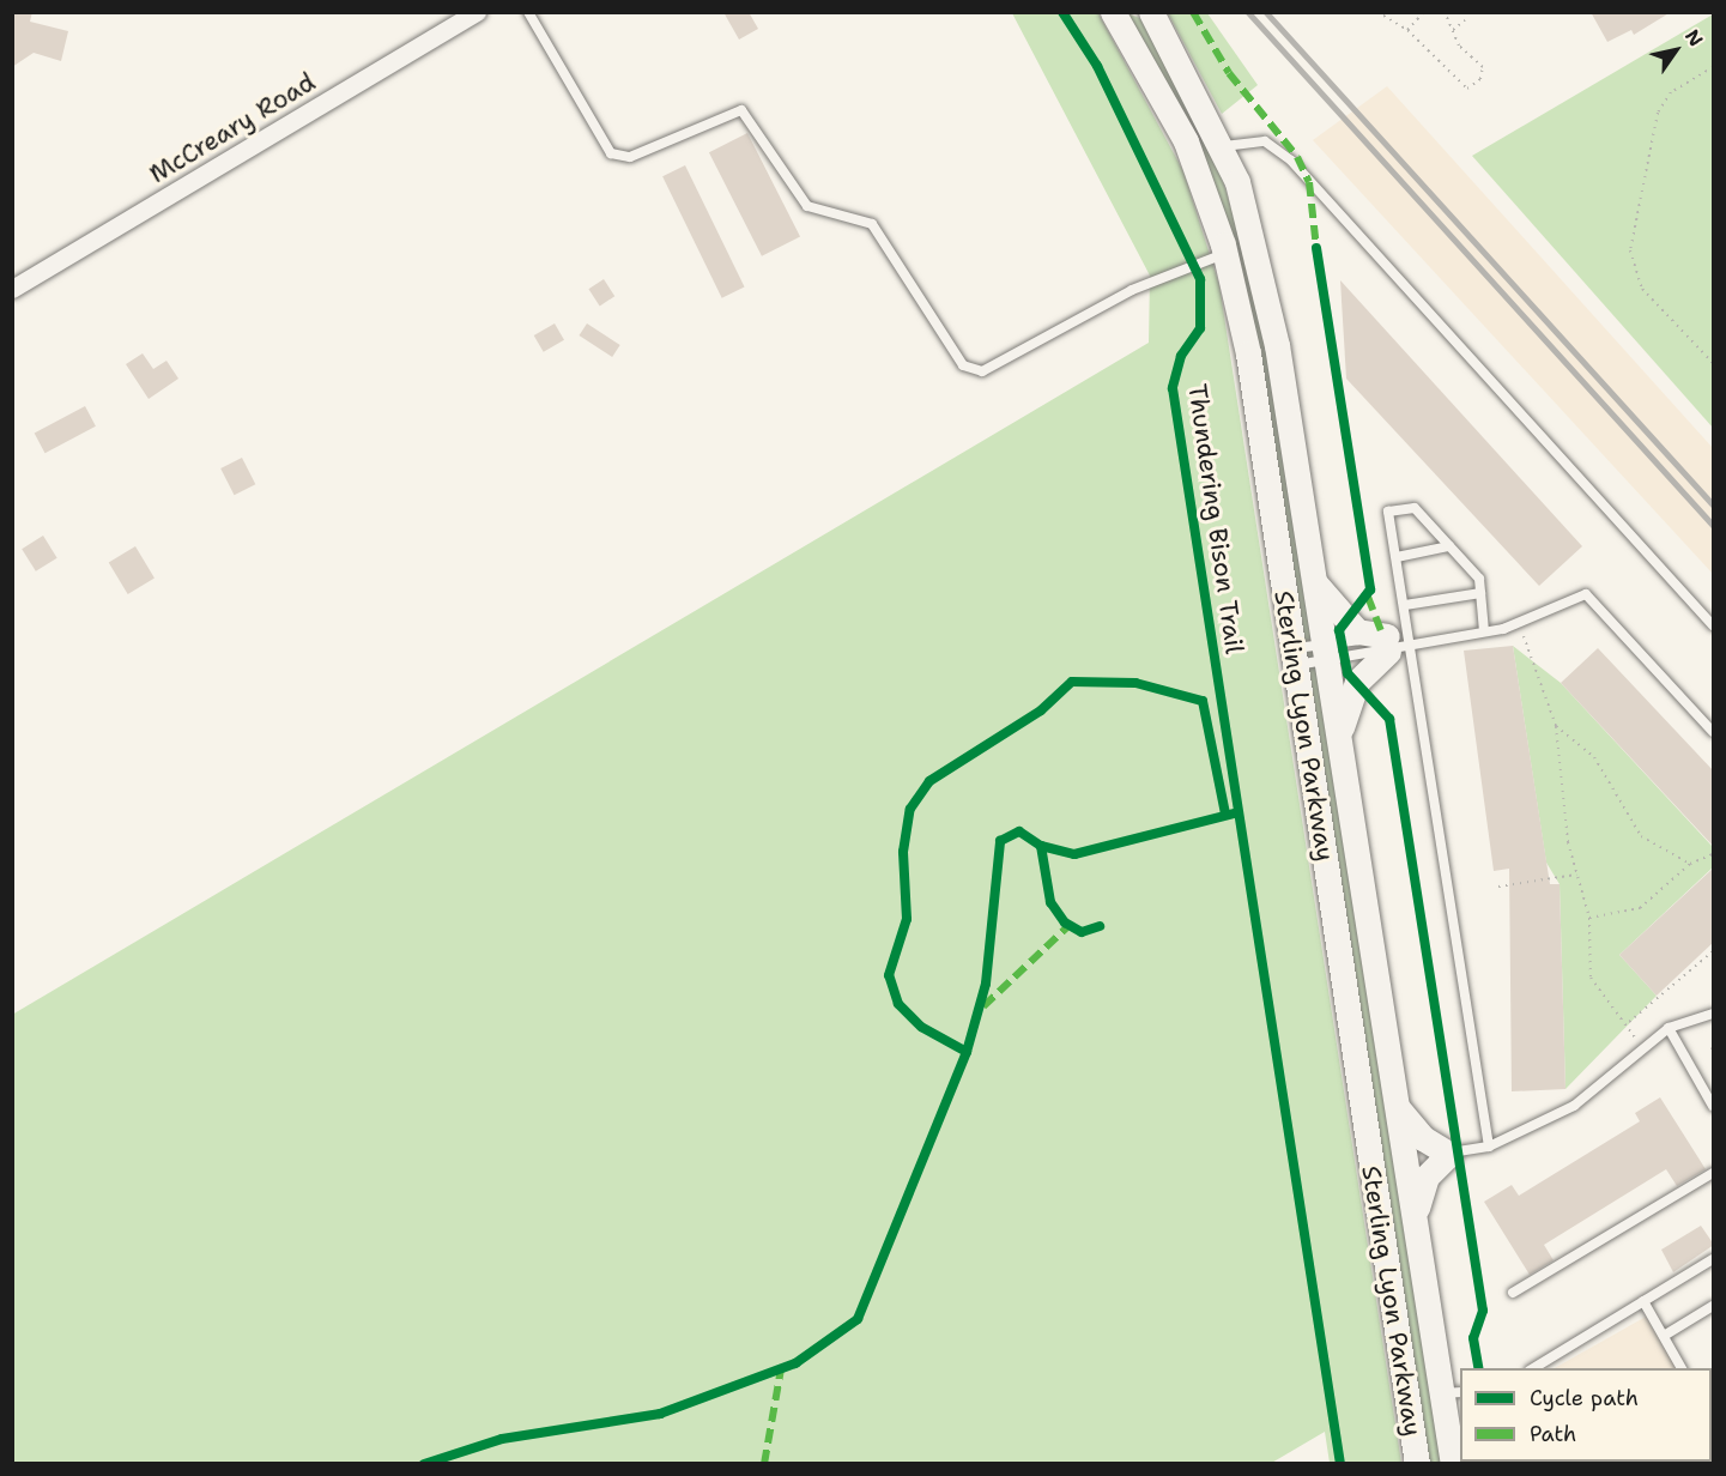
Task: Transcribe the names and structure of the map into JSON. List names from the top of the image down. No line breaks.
{"streets":{"main road":["Sterling Lyon Parkway"],"street":["McCreary Road"],"cycle path":["Thundering Bison Trail"]},"legend":["Cycle path","Path"],"north":"top right"}
